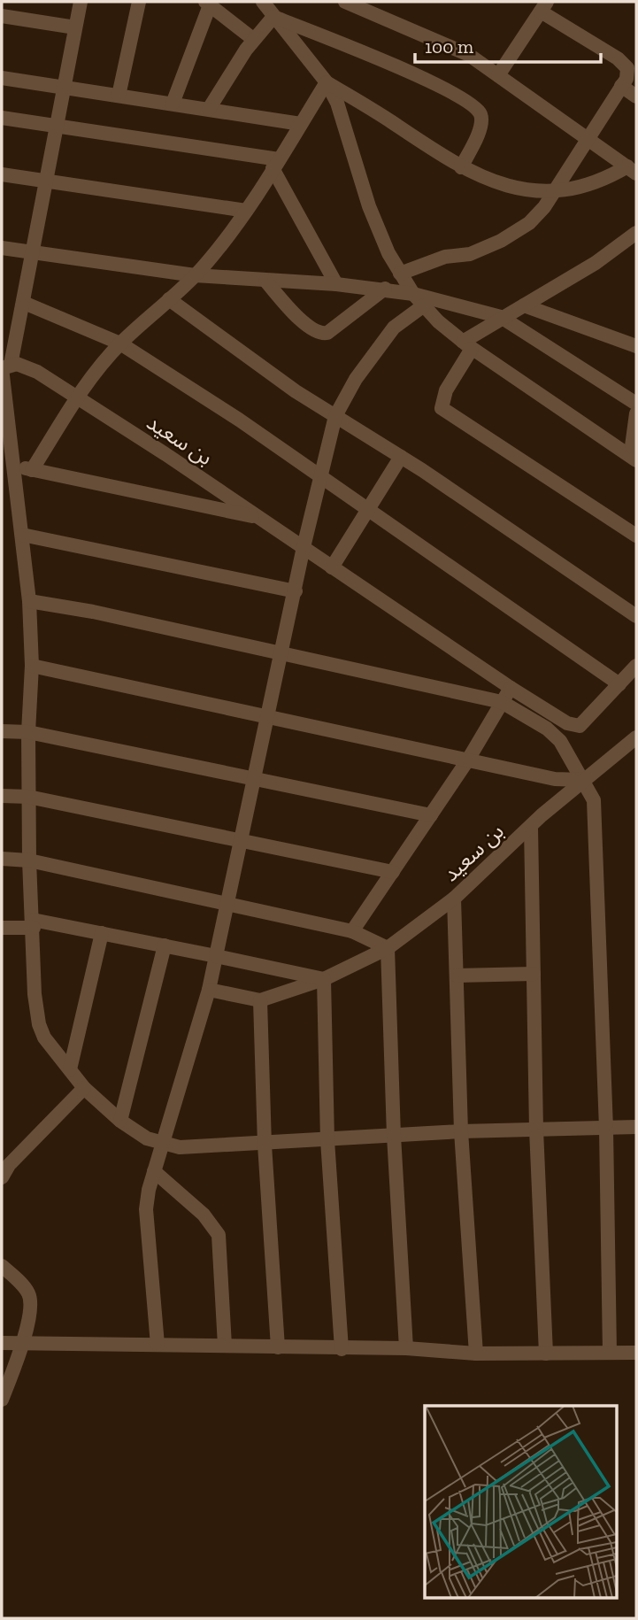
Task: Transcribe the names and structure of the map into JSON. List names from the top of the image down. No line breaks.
{"streets":{"street":["بن سعيد"]},"scale_bar":"100 m"}
